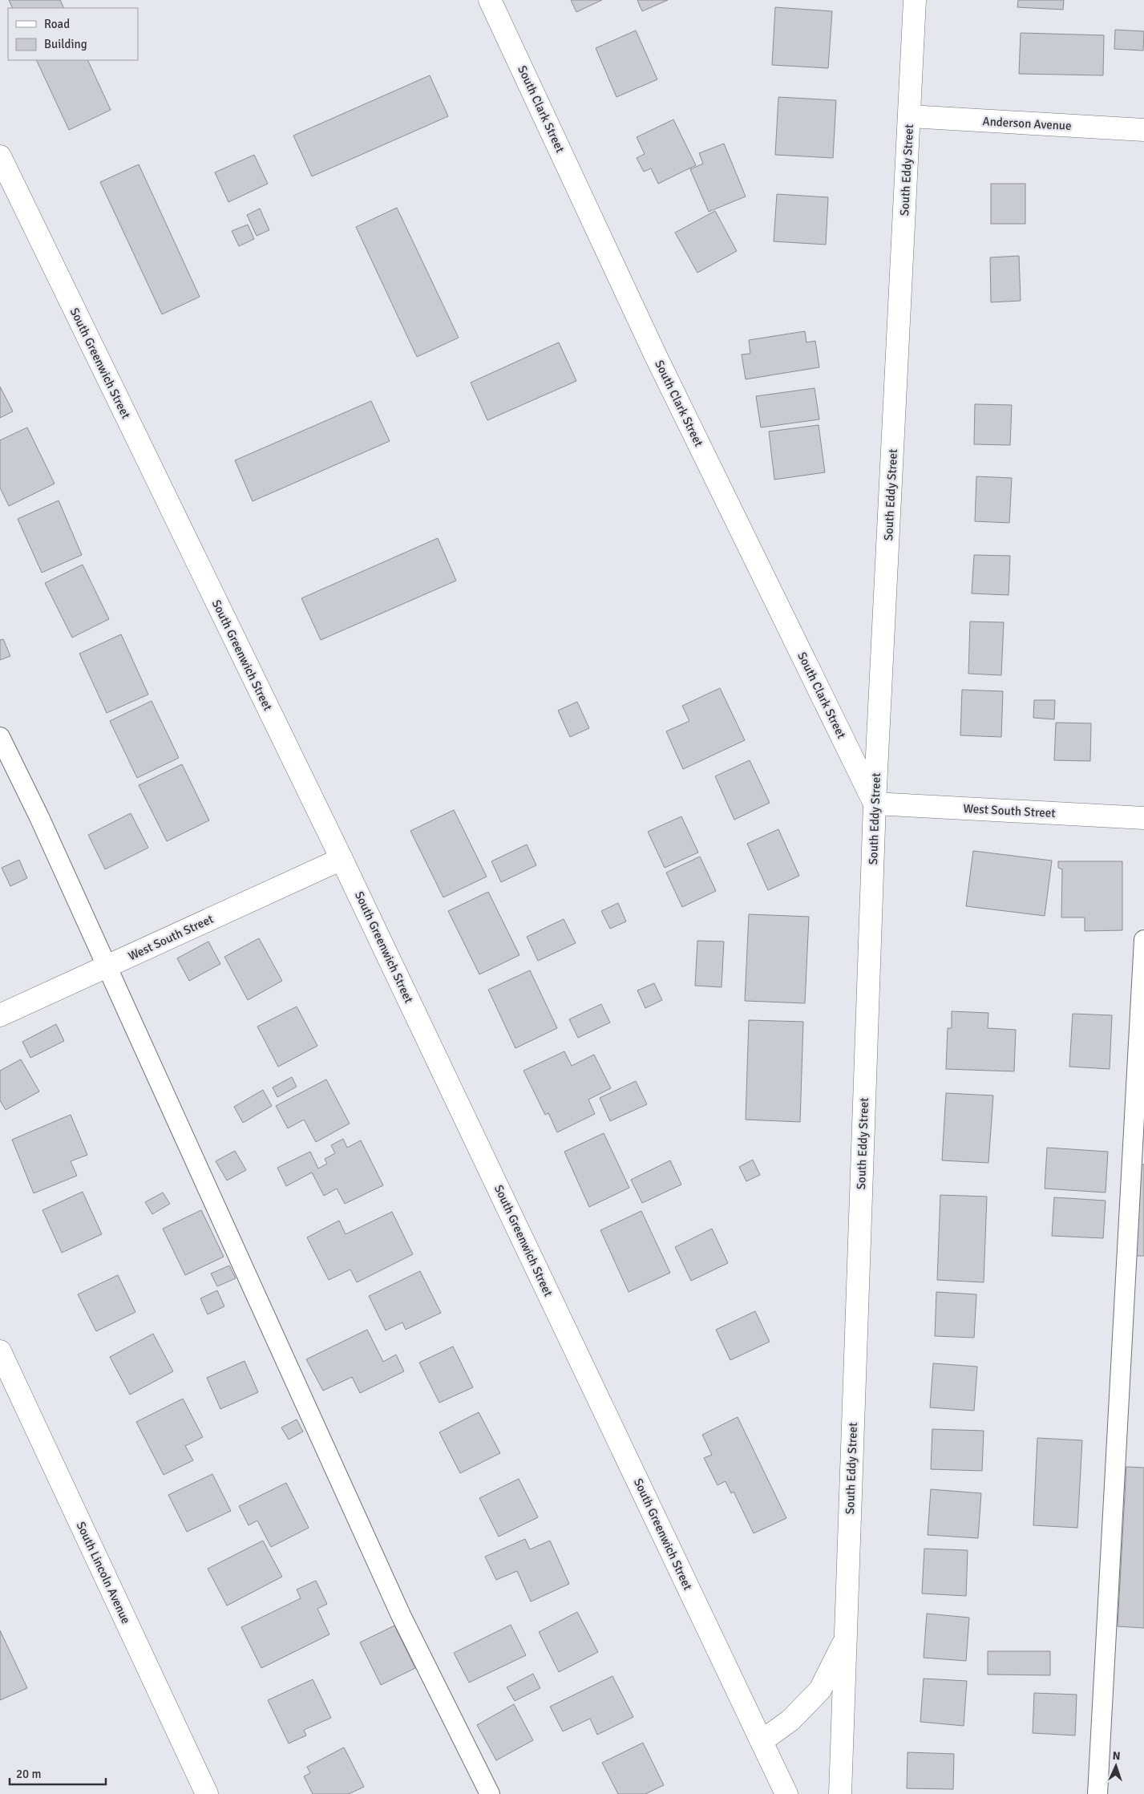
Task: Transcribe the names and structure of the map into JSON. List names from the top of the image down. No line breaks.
{"streets":{"street":["South Clark Street","Anderson Avenue","South Eddy Street","South Greenwich Street","West South Street","South Lincoln Avenue"]},"crossings":[["South Clark Street","South Eddy Street"],["South Clark Street","West South Street"],["Anderson Avenue","South Eddy Street"],["South Eddy Street","South Greenwich Street"],["South Eddy Street","West South Street"],["South Greenwich Street","West South Street"]],"legend":["Road","Building"],"scale_bar":"20 m","north":"top"}
